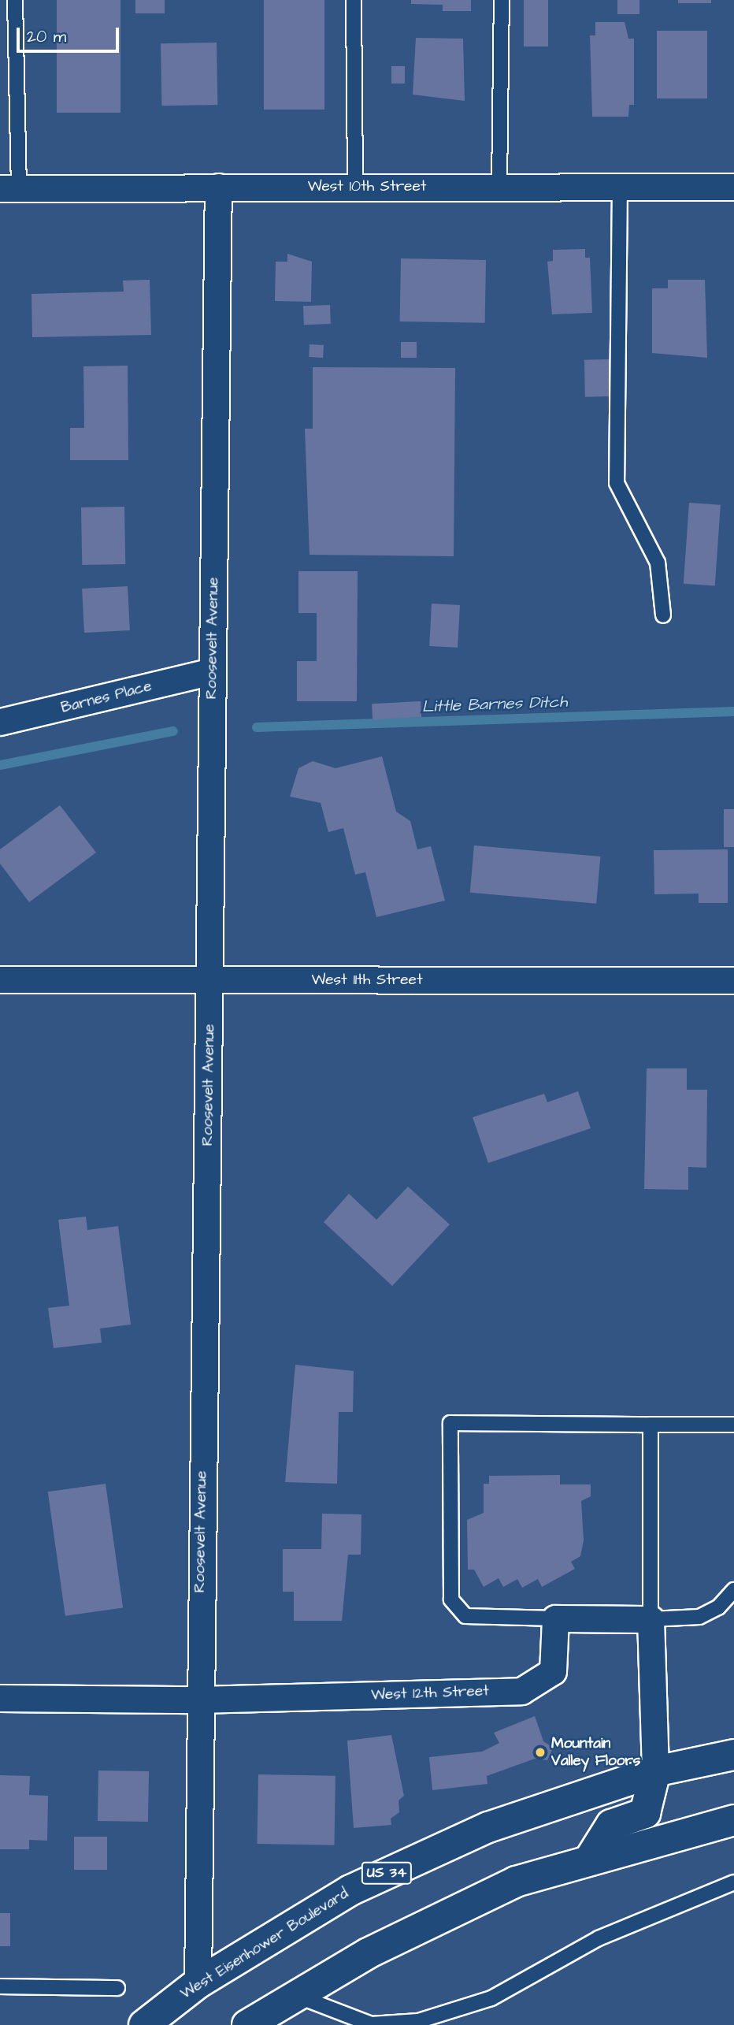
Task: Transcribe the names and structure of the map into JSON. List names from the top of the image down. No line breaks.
{"streets":{"highway":["US 34","West Eisenhower Boulevard"],"street":["West 10th Street","Roosevelt Avenue","Barnes Place","West 11th Street","West 12th Street"]},"crossings":[["West 10th Street","Roosevelt Avenue"],["Roosevelt Avenue","Barnes Place"],["Roosevelt Avenue","West 11th Street"],["Roosevelt Avenue","West 12th Street"],["Roosevelt Avenue","West Eisenhower Boulevard"]],"water":["Little Barnes Ditch"],"places":["Mountain Valley Floors"],"scale_bar":"20 m"}
